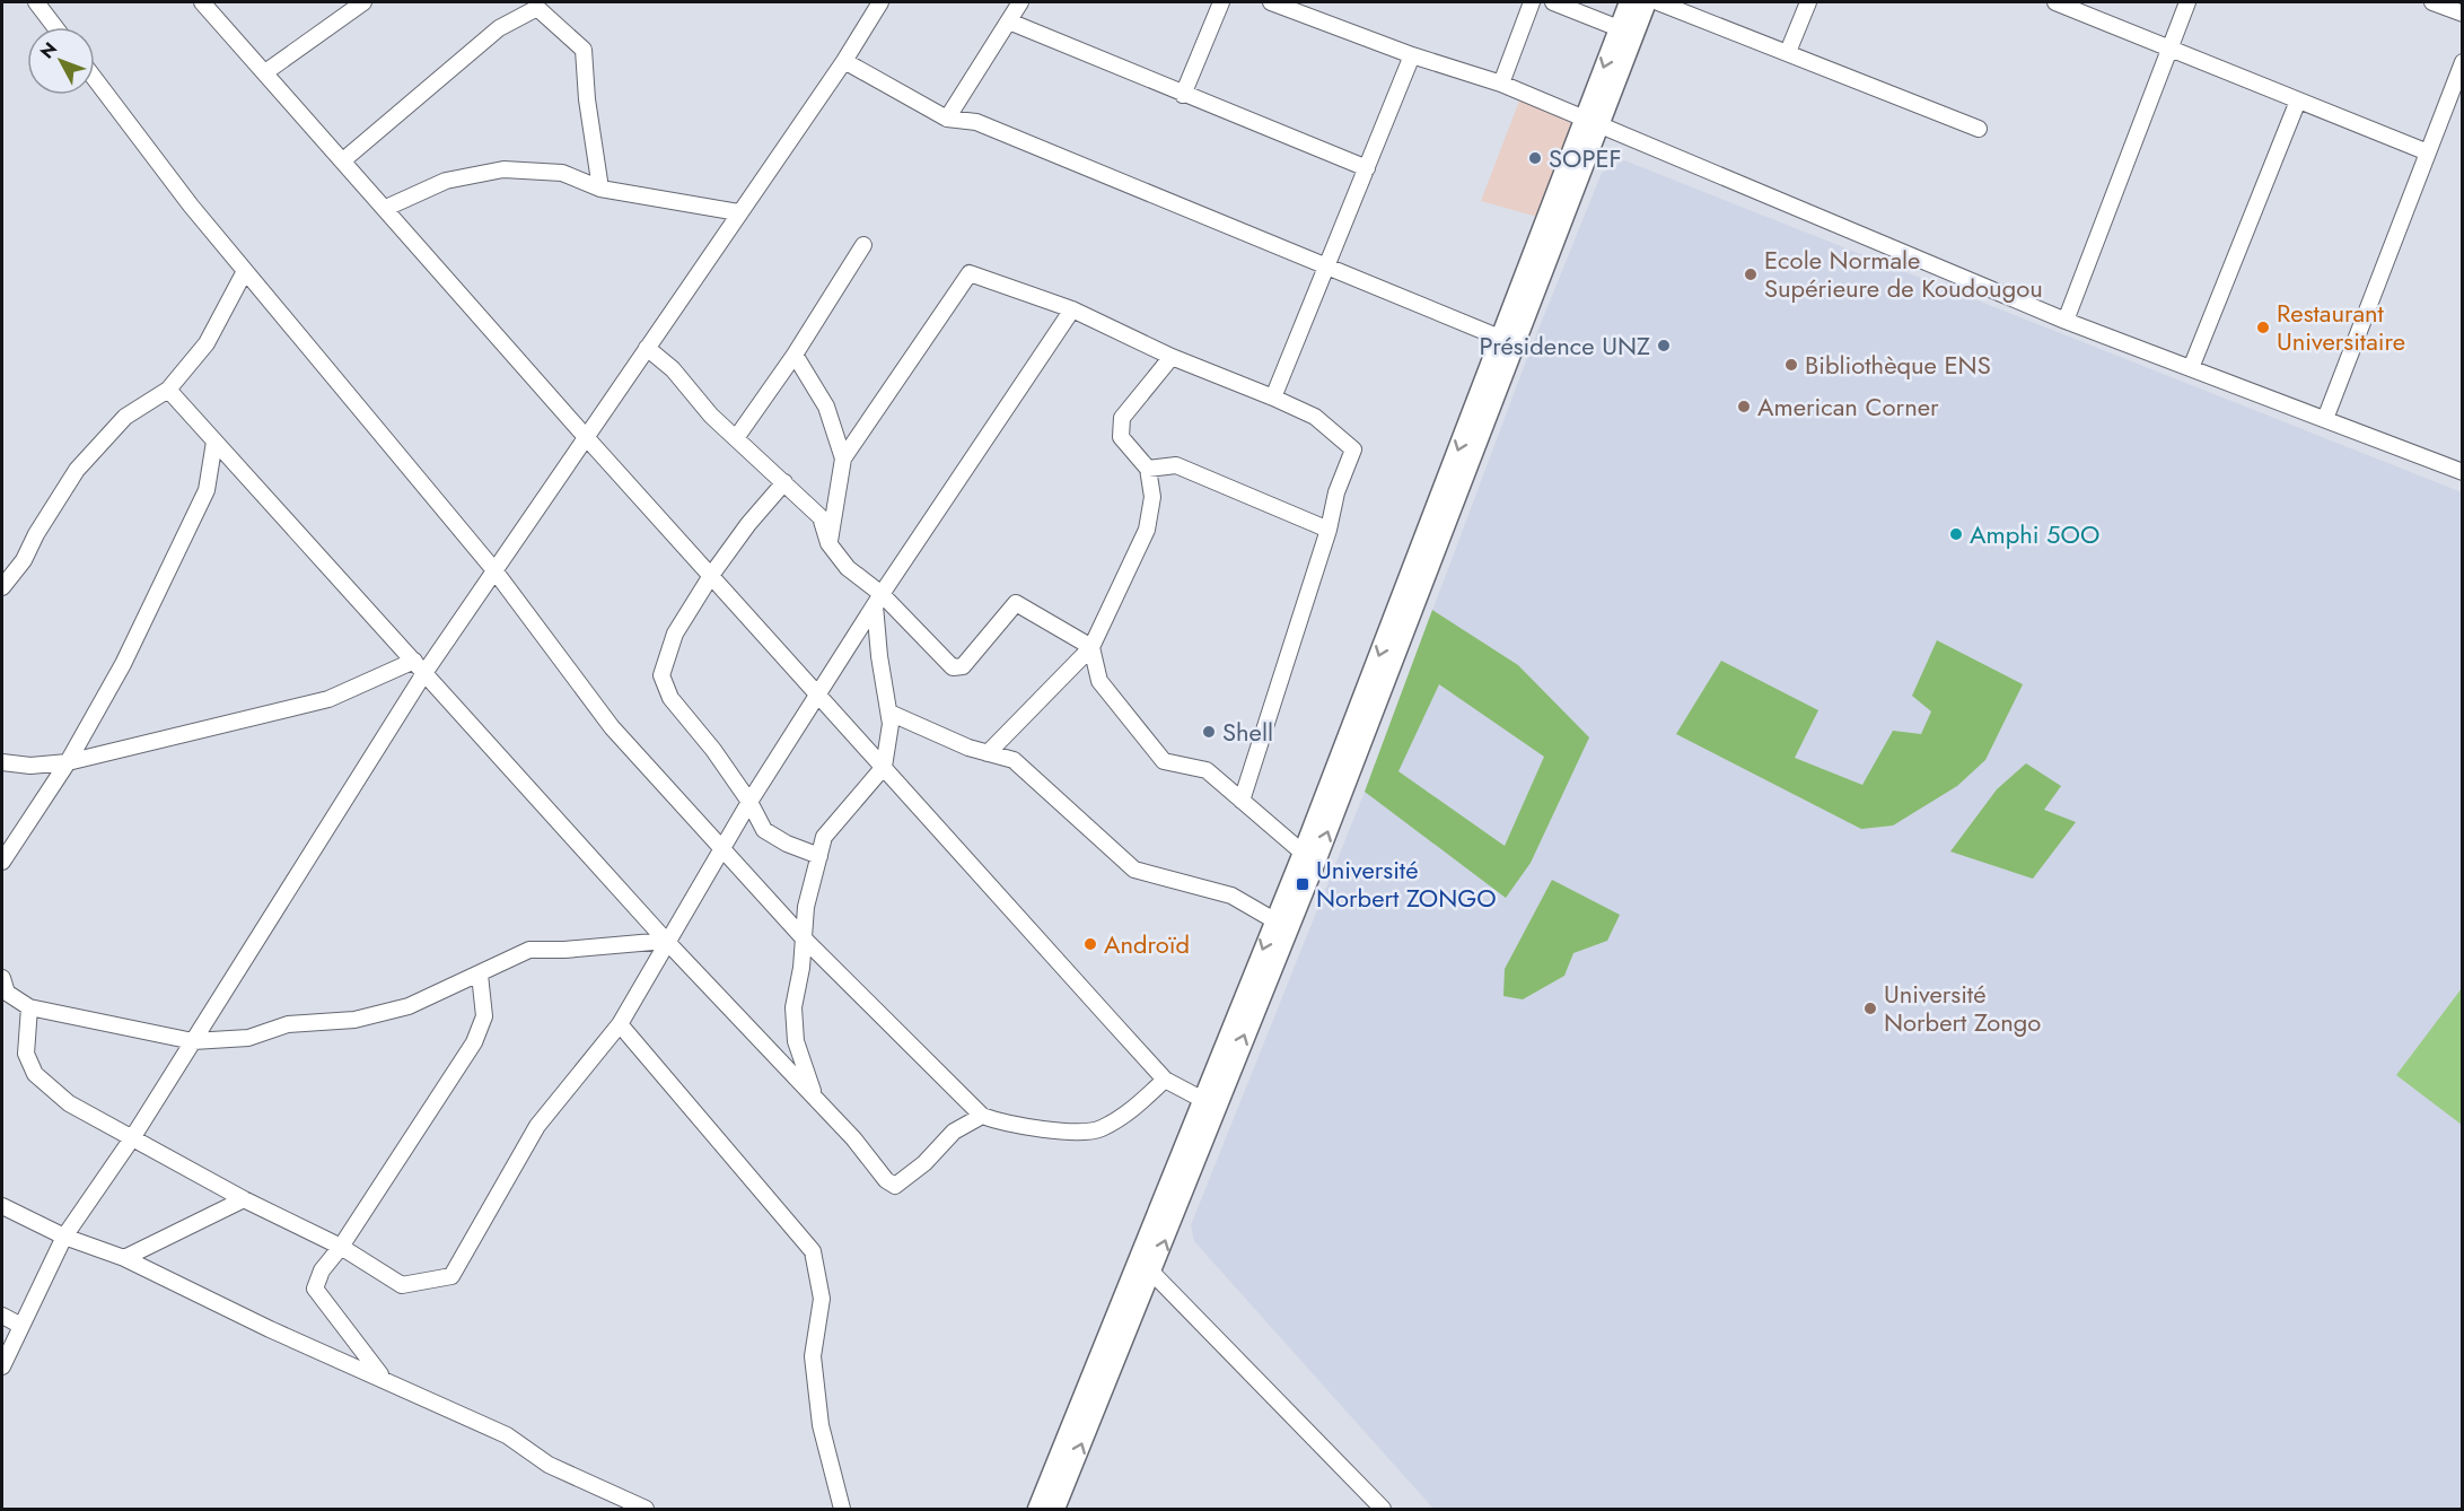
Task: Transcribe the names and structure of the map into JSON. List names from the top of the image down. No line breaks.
{"places":{"other":["SOPEF","Ecole Normale Supérieure de Koudougou","Restaurant Universitaire","Présidence UNZ","Bibliothèque ENS","American Corner","Amphi 5OO","Shell","Androïd","Université Norbert Zongo"],"transit":["Université Norbert ZONGO"]},"north":"top left"}
